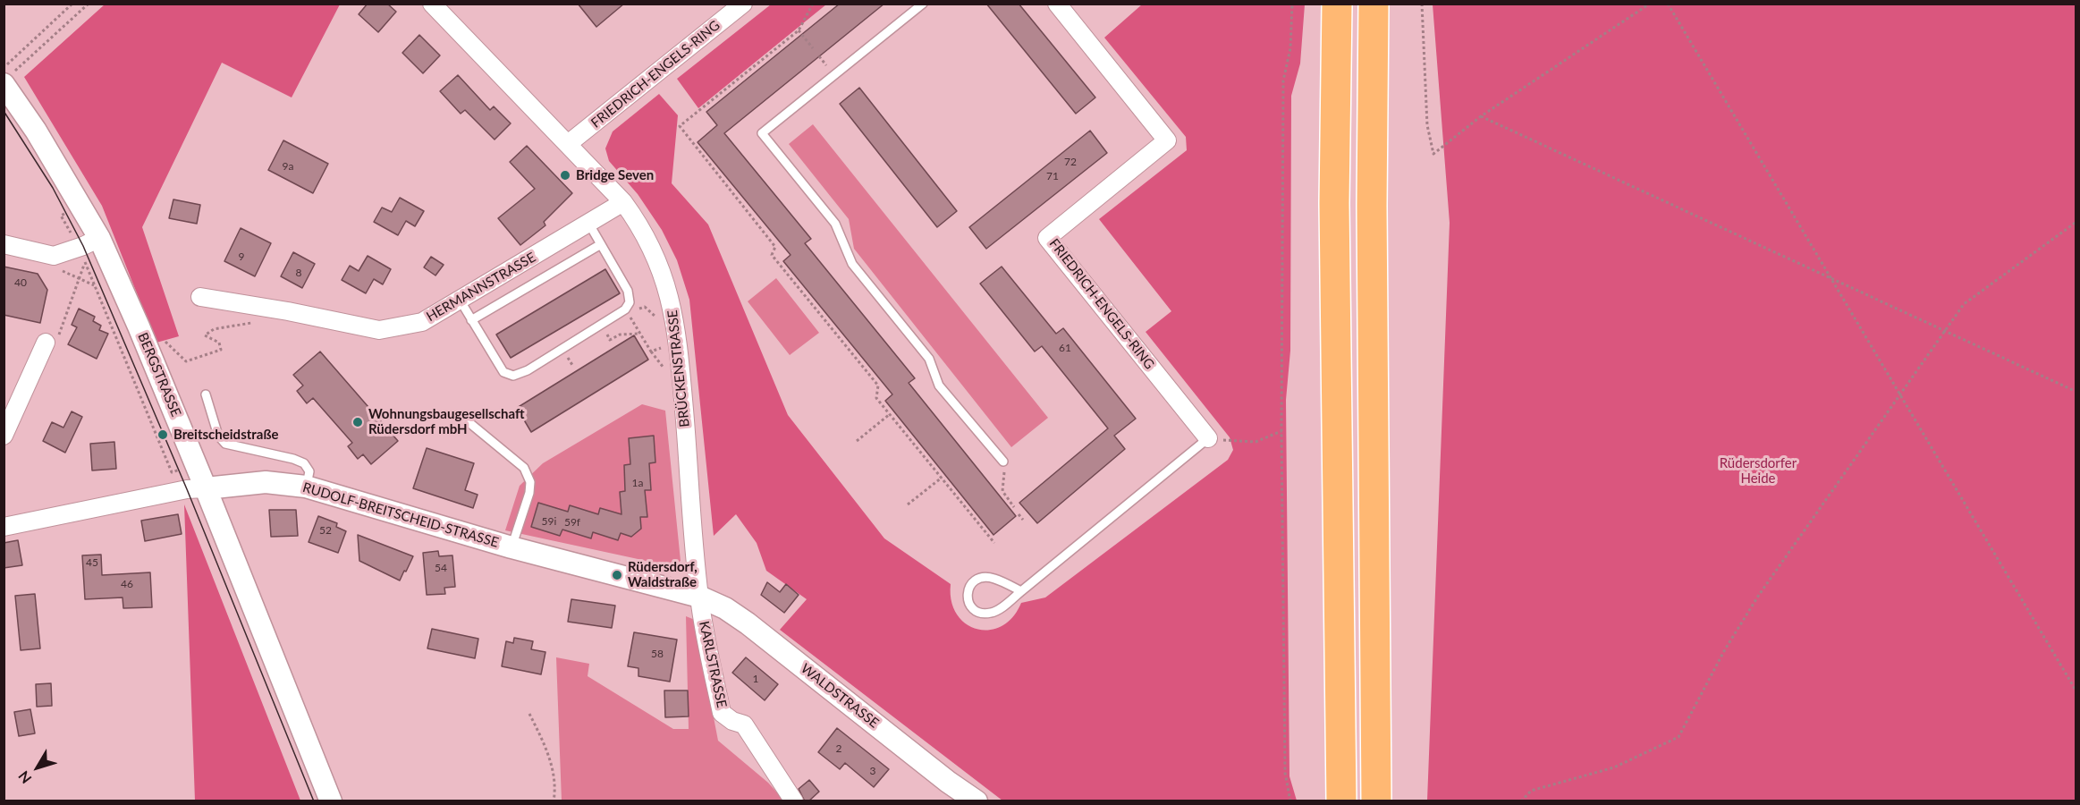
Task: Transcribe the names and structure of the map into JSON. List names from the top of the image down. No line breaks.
{"streets":{"street":["FRIEDRICH-ENGELS-RING","HERMANNSTRASSE","BRÜCKENSTRASSE","BERGSTRASSE","RUDOLF-BREITSCHEID-STRASSE","KARLSTRASSE","WALDSTRASSE"]},"crossings":[["FRIEDRICH-ENGELS-RING","BRÜCKENSTRASSE"],["HERMANNSTRASSE","BRÜCKENSTRASSE"],["BRÜCKENSTRASSE","RUDOLF-BREITSCHEID-STRASSE"],["BRÜCKENSTRASSE","KARLSTRASSE"],["BRÜCKENSTRASSE","WALDSTRASSE"],["BERGSTRASSE","RUDOLF-BREITSCHEID-STRASSE"],["RUDOLF-BREITSCHEID-STRASSE","KARLSTRASSE"],["RUDOLF-BREITSCHEID-STRASSE","WALDSTRASSE"],["KARLSTRASSE","WALDSTRASSE"]],"parks":["Rüdersdorfer Heide"],"places":["Bridge Seven","Wohnungsbaugesellschaft Rüdersdorf mbH","Breitscheidstraße","Rüdersdorf, Waldstraße"],"house_numbers":["72","9a","71","9","8","40","61","1a","59i","59f","52","45","54","46","58","1","2","3"],"north":"bottom left"}
